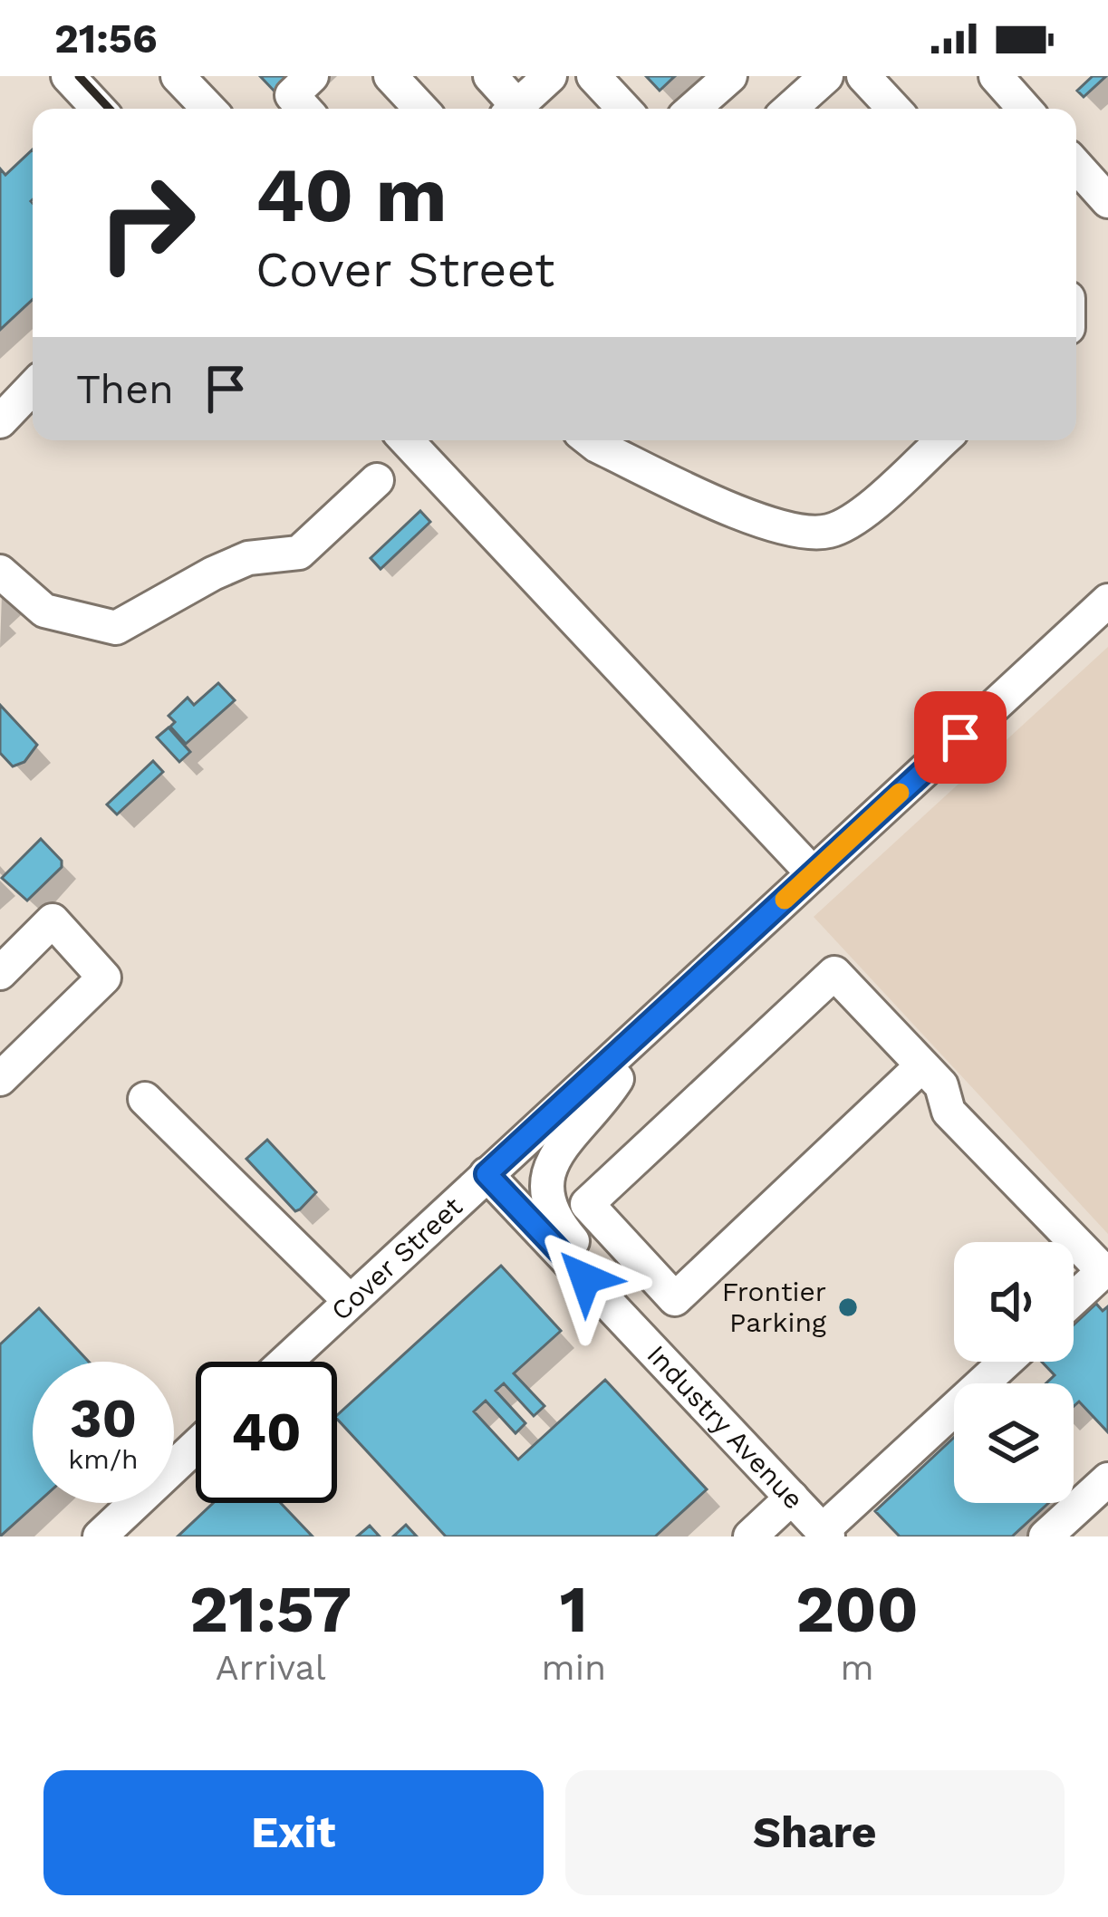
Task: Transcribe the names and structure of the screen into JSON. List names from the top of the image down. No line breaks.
{"streets":{"street":["Cover Street","Industry Avenue"]},"crossings":[["Cover Street","Industry Avenue"]],"places":["Frontier Parking"],"page":{"status":"21:56","turn":["40 m","Cover Street"],"then":"Then","speed":"30 km/h","limit":"40","eta":["21:57","Arrival","1","min","200","m"],"buttons":["Exit","Share"]}}
